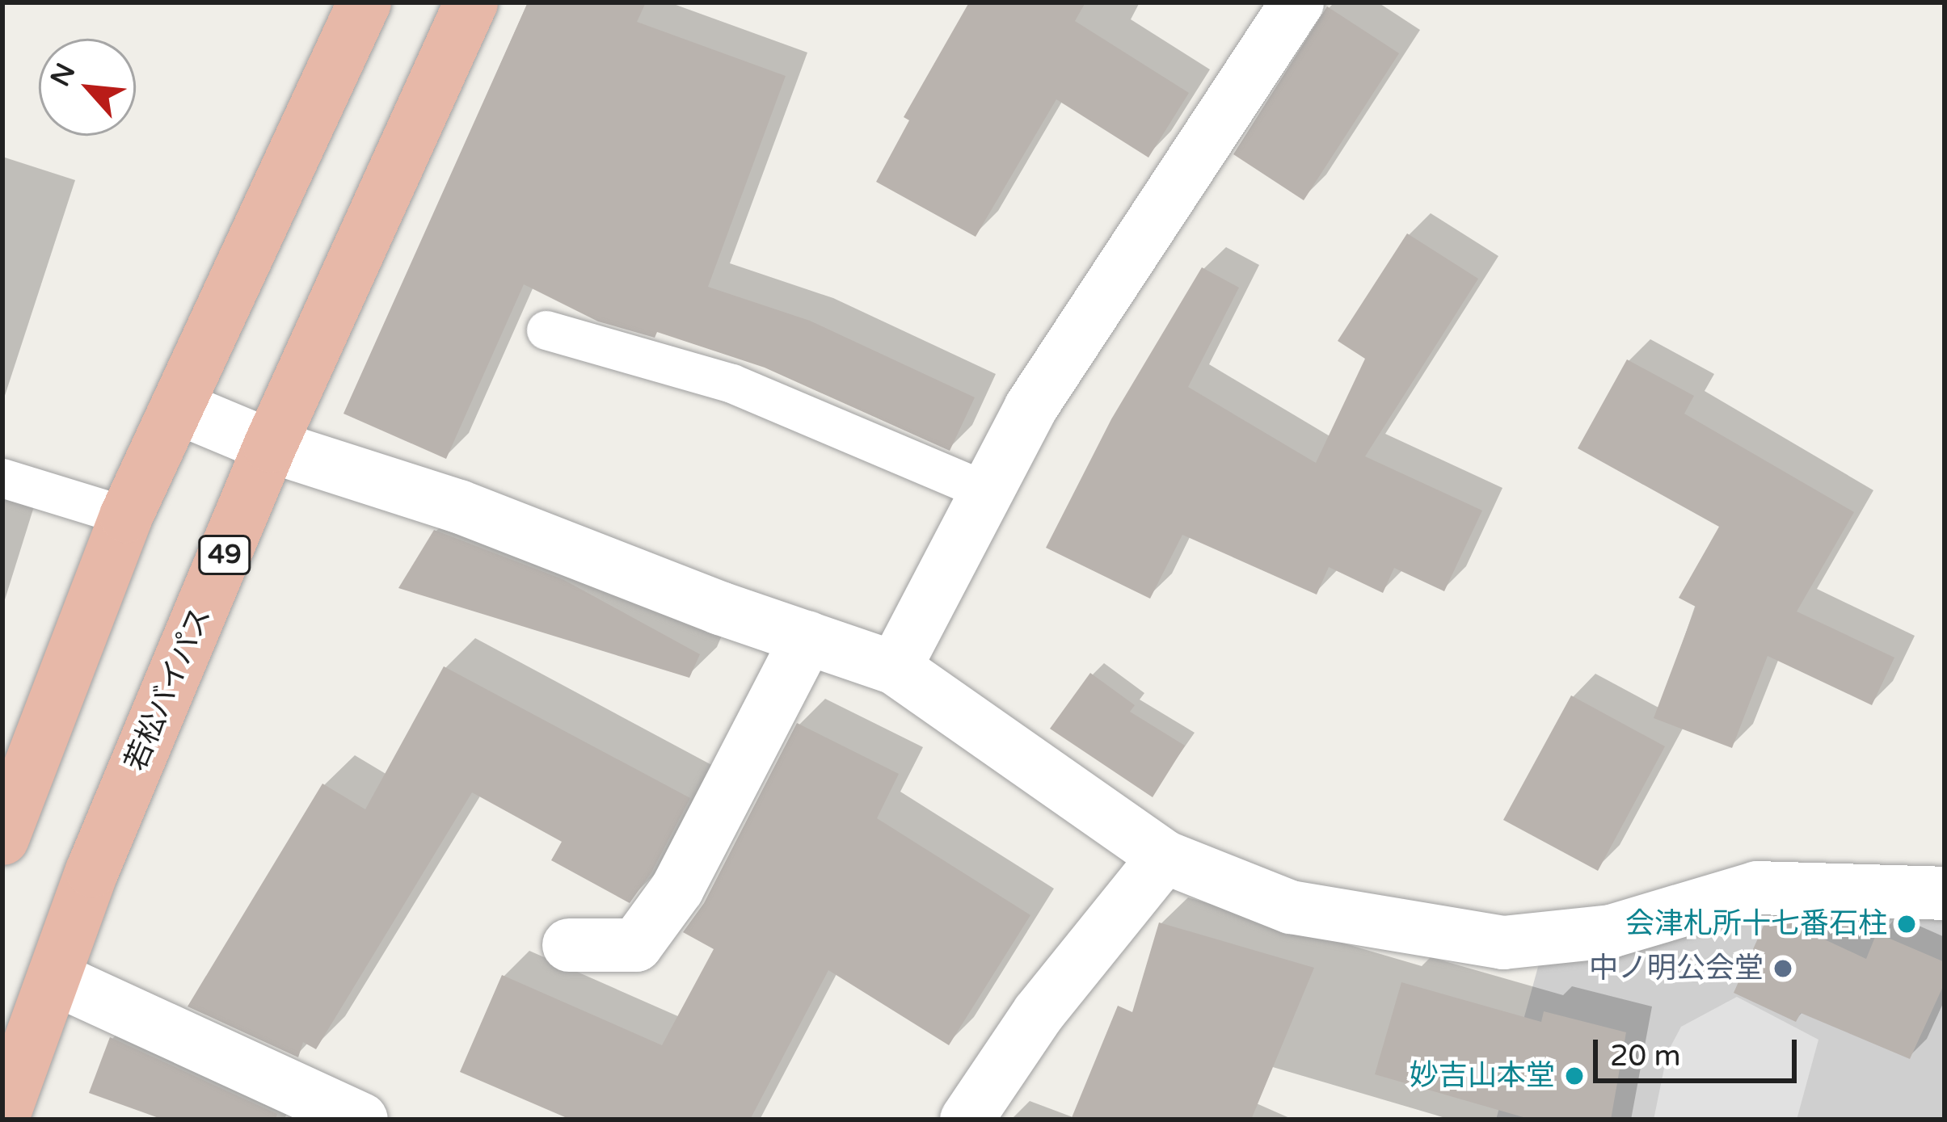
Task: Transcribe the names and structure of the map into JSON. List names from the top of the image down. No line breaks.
{"streets":{"highway":["49","若松バイパス"]},"places":["会津札所十七番石柱","中ノ明公会堂","妙吉山本堂"],"scale_bar":"20 m","north":"top left"}
